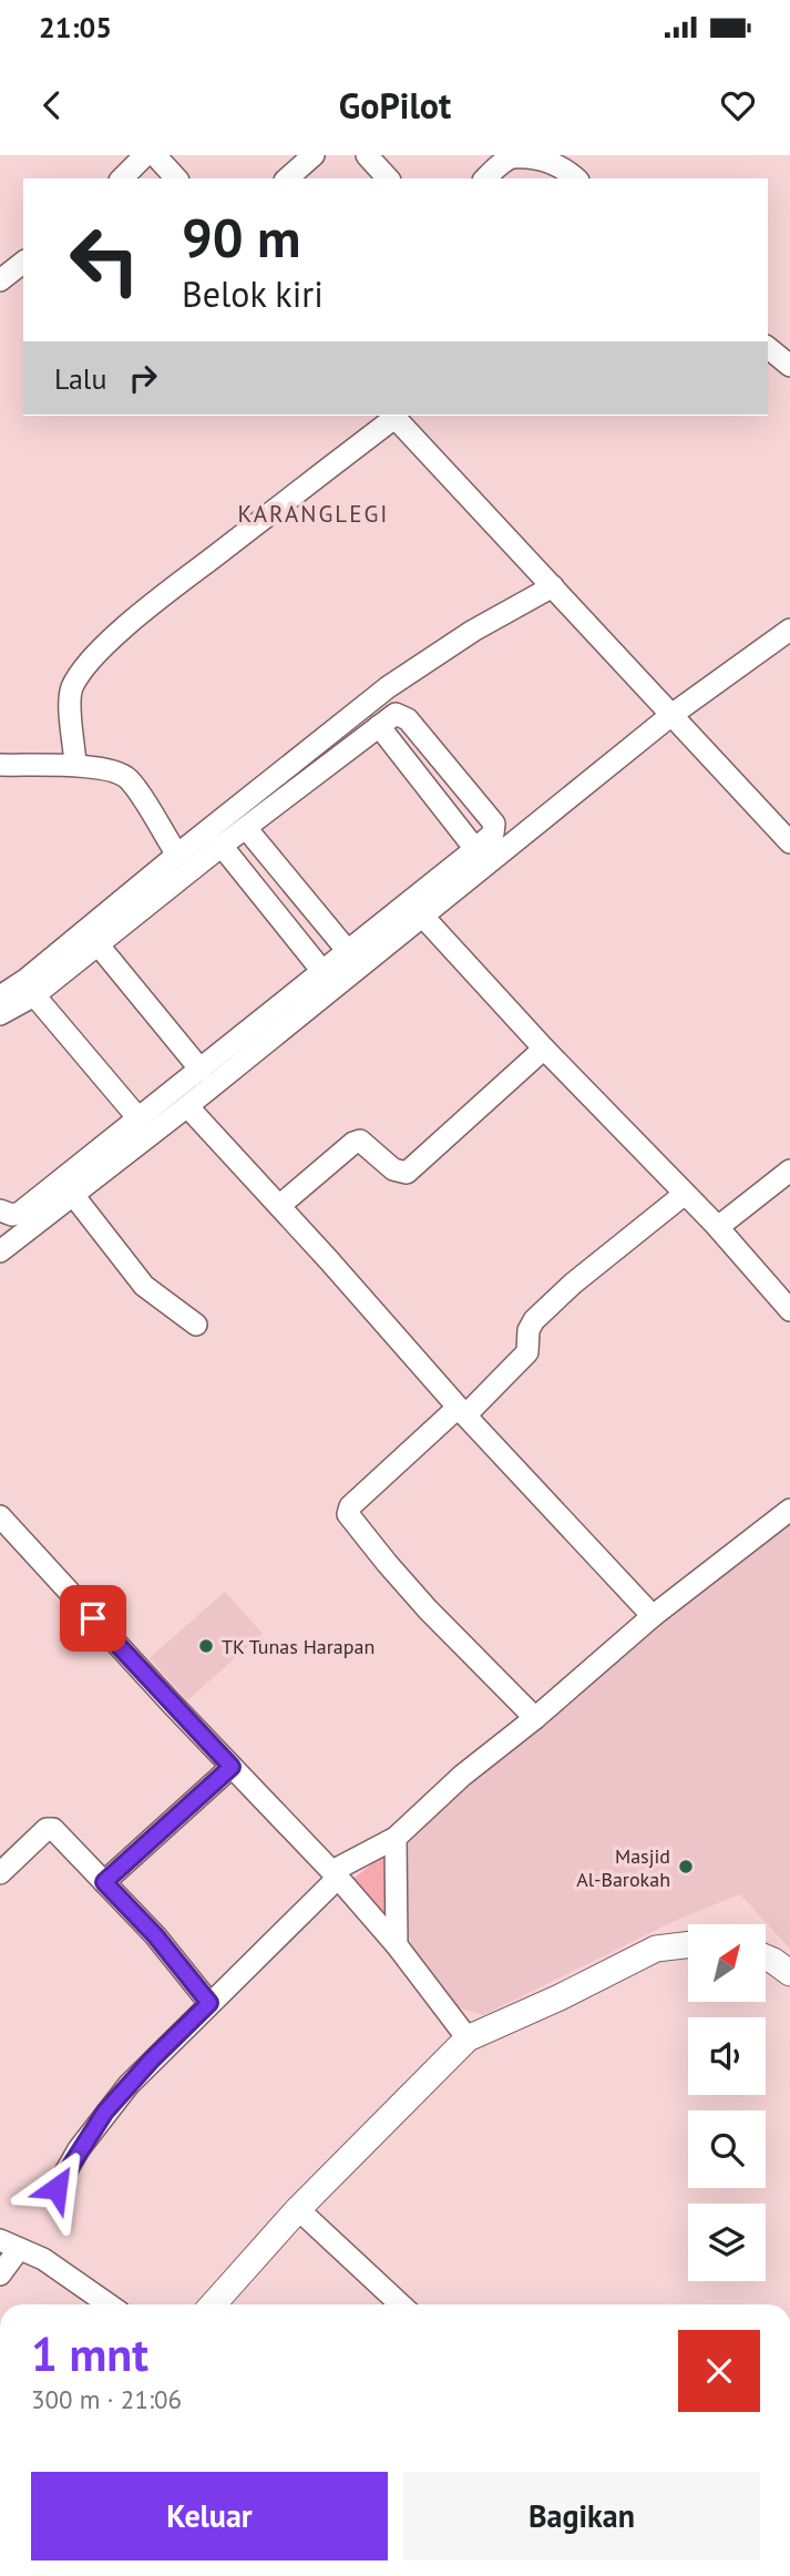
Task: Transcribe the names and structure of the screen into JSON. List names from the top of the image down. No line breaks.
{"districts":["KARANGLEGI"],"places":["TK Tunas Harapan","Masjid Al-Barokah"],"north":"top right","page":{"status":"21:05","header":"GoPilot","turn":["90 m","Belok kiri"],"then":"Lalu","heading":["1 mnt","300 m · 21:06"],"buttons":["Keluar","Bagikan"]}}
